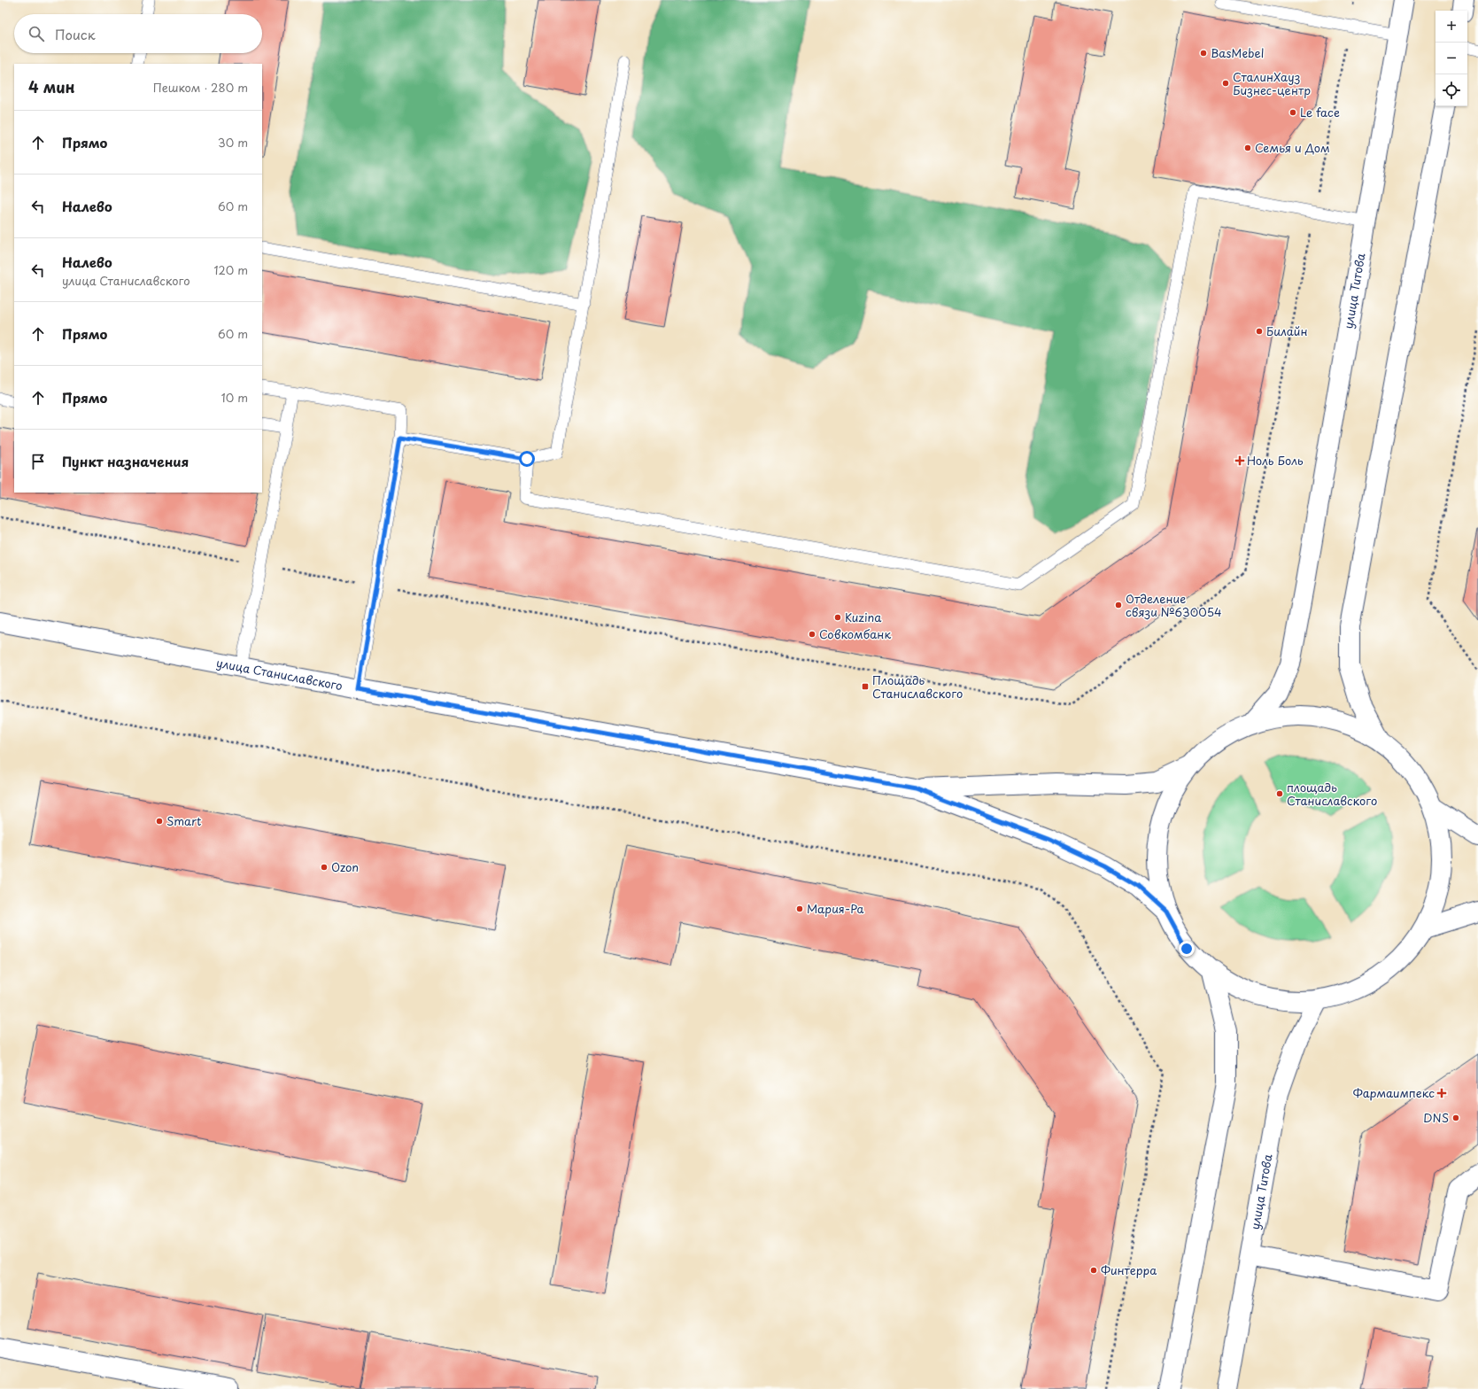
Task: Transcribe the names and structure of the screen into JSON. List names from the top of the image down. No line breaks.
{"streets":{"main road":["улица Титова","улица Станиславского"]},"places":{"other":["BasMebel","СталинХауз Бизнес-центр","Le face","Семья и Дом","Билайн","Отделение связи №630054","Kuzina","Совкомбанк","площадь Станиславского","Smart","Ozon","Мария-Ра","DNS","Финтерра"],"health":["Ноль Боль","Фармаимпекс"],"transit":["Площадь Станиславского"]},"page":{"map_buttons":["+","−"],"search":"Поиск","heading":["4 мин","Пешком · 280 m"],"list":[["Прямо","30 m"],["Налево","60 m"],["Налево","улица Станиславского","120 m"],["Прямо","60 m"],["Прямо","10 m"],"Пункт назначения"]}}
